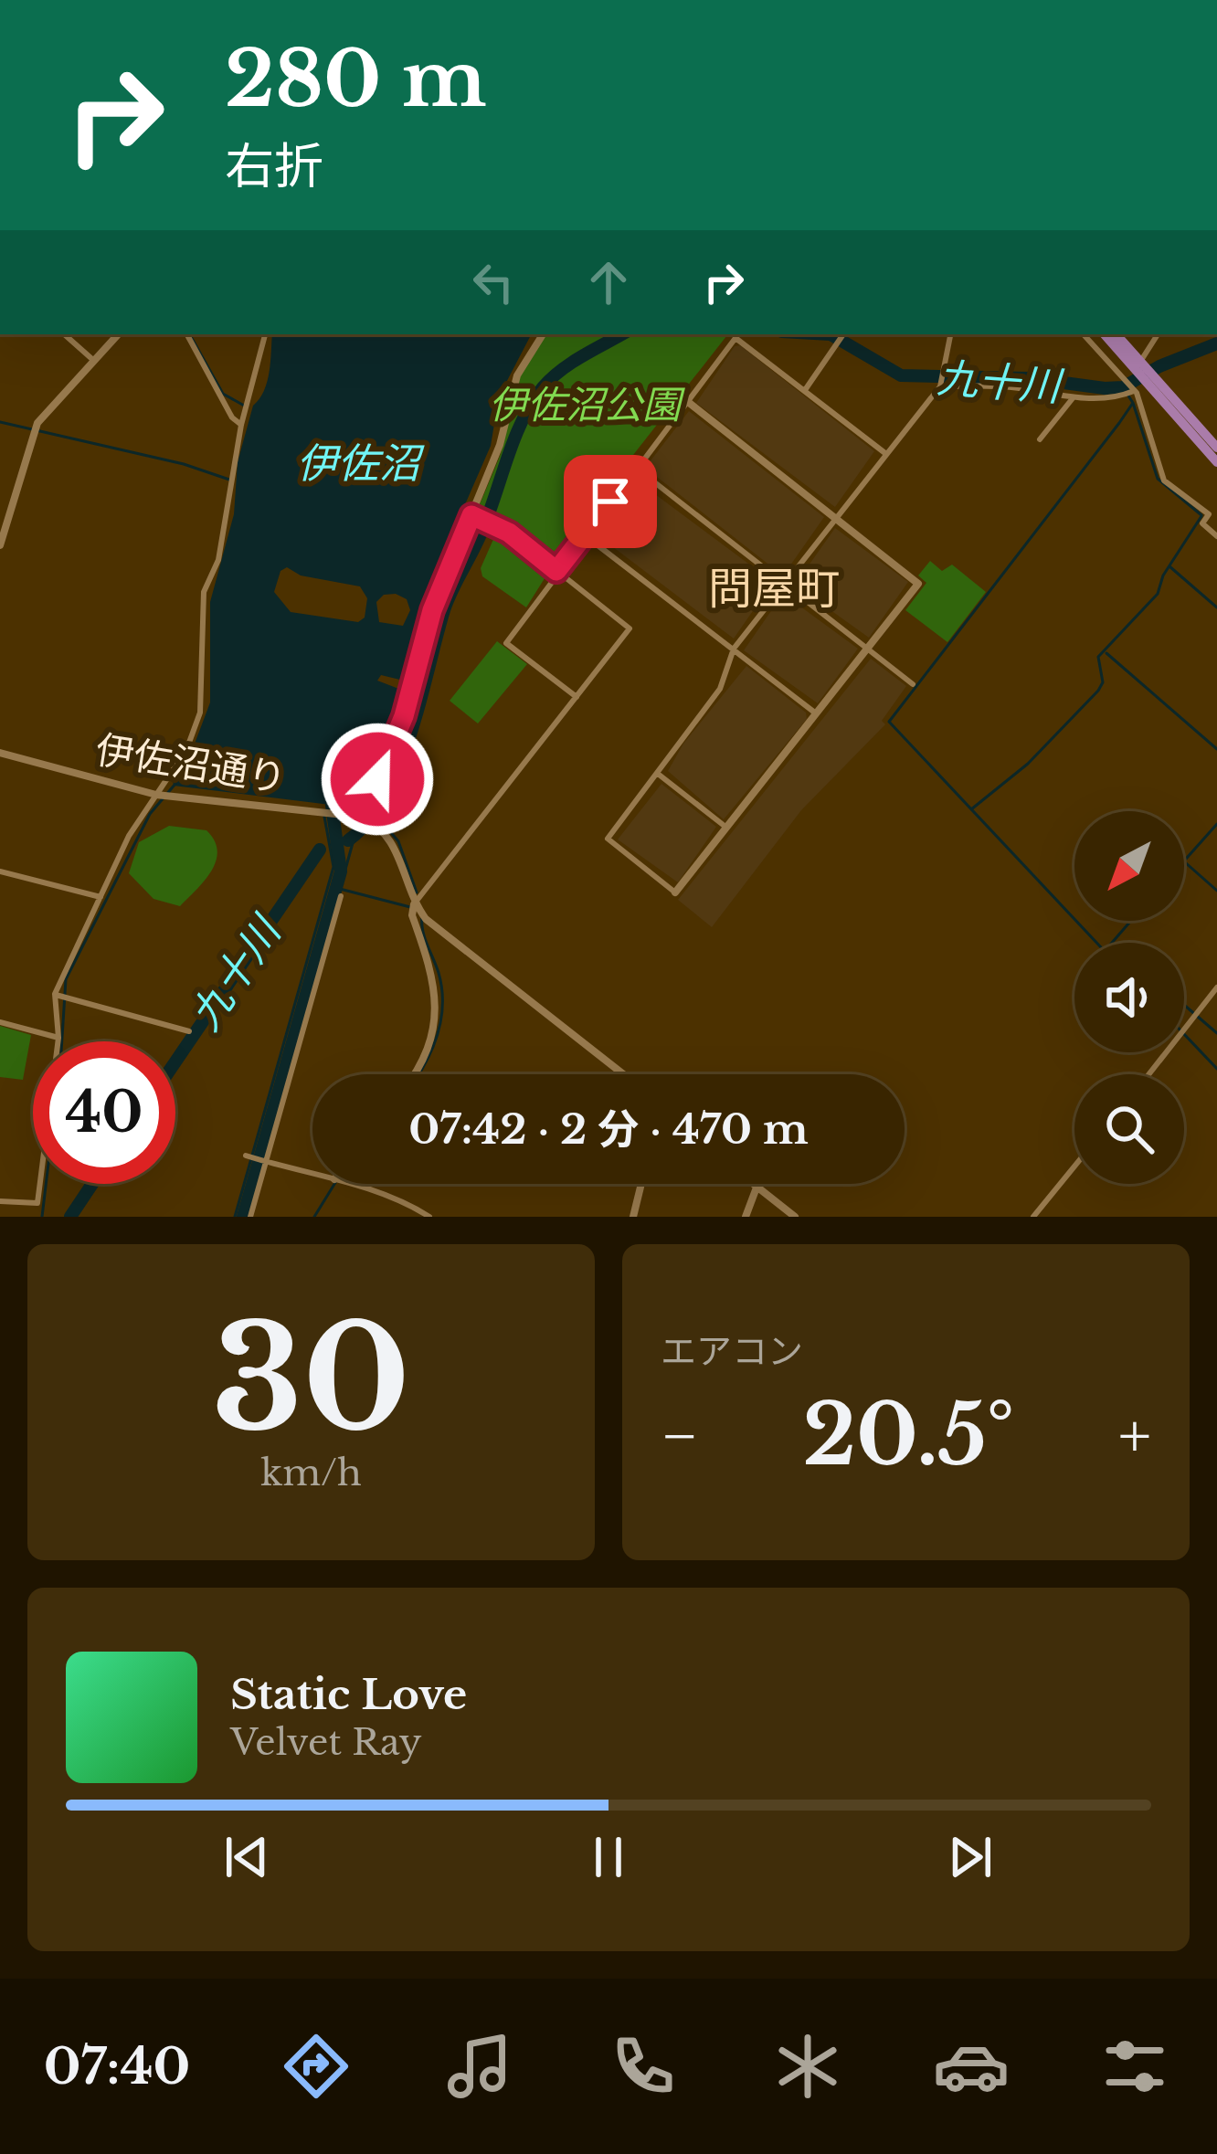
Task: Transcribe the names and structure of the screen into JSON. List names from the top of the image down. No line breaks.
{"streets":{"street":["伊佐沼通り"]},"districts":["問屋町"],"water":["九十川","伊佐沼"],"parks":["伊佐沼公園"],"north":"bottom left","page":{"turn":["280 m","右折"],"limit":"40","trip":"07:42 · 2 分 · 470 m","tile":[["30","km/h"],"エアコン"],"heat":["−","20.5°","+"],"song":["Static Love","Velvet Ray"],"tabs":"07:40"}}
